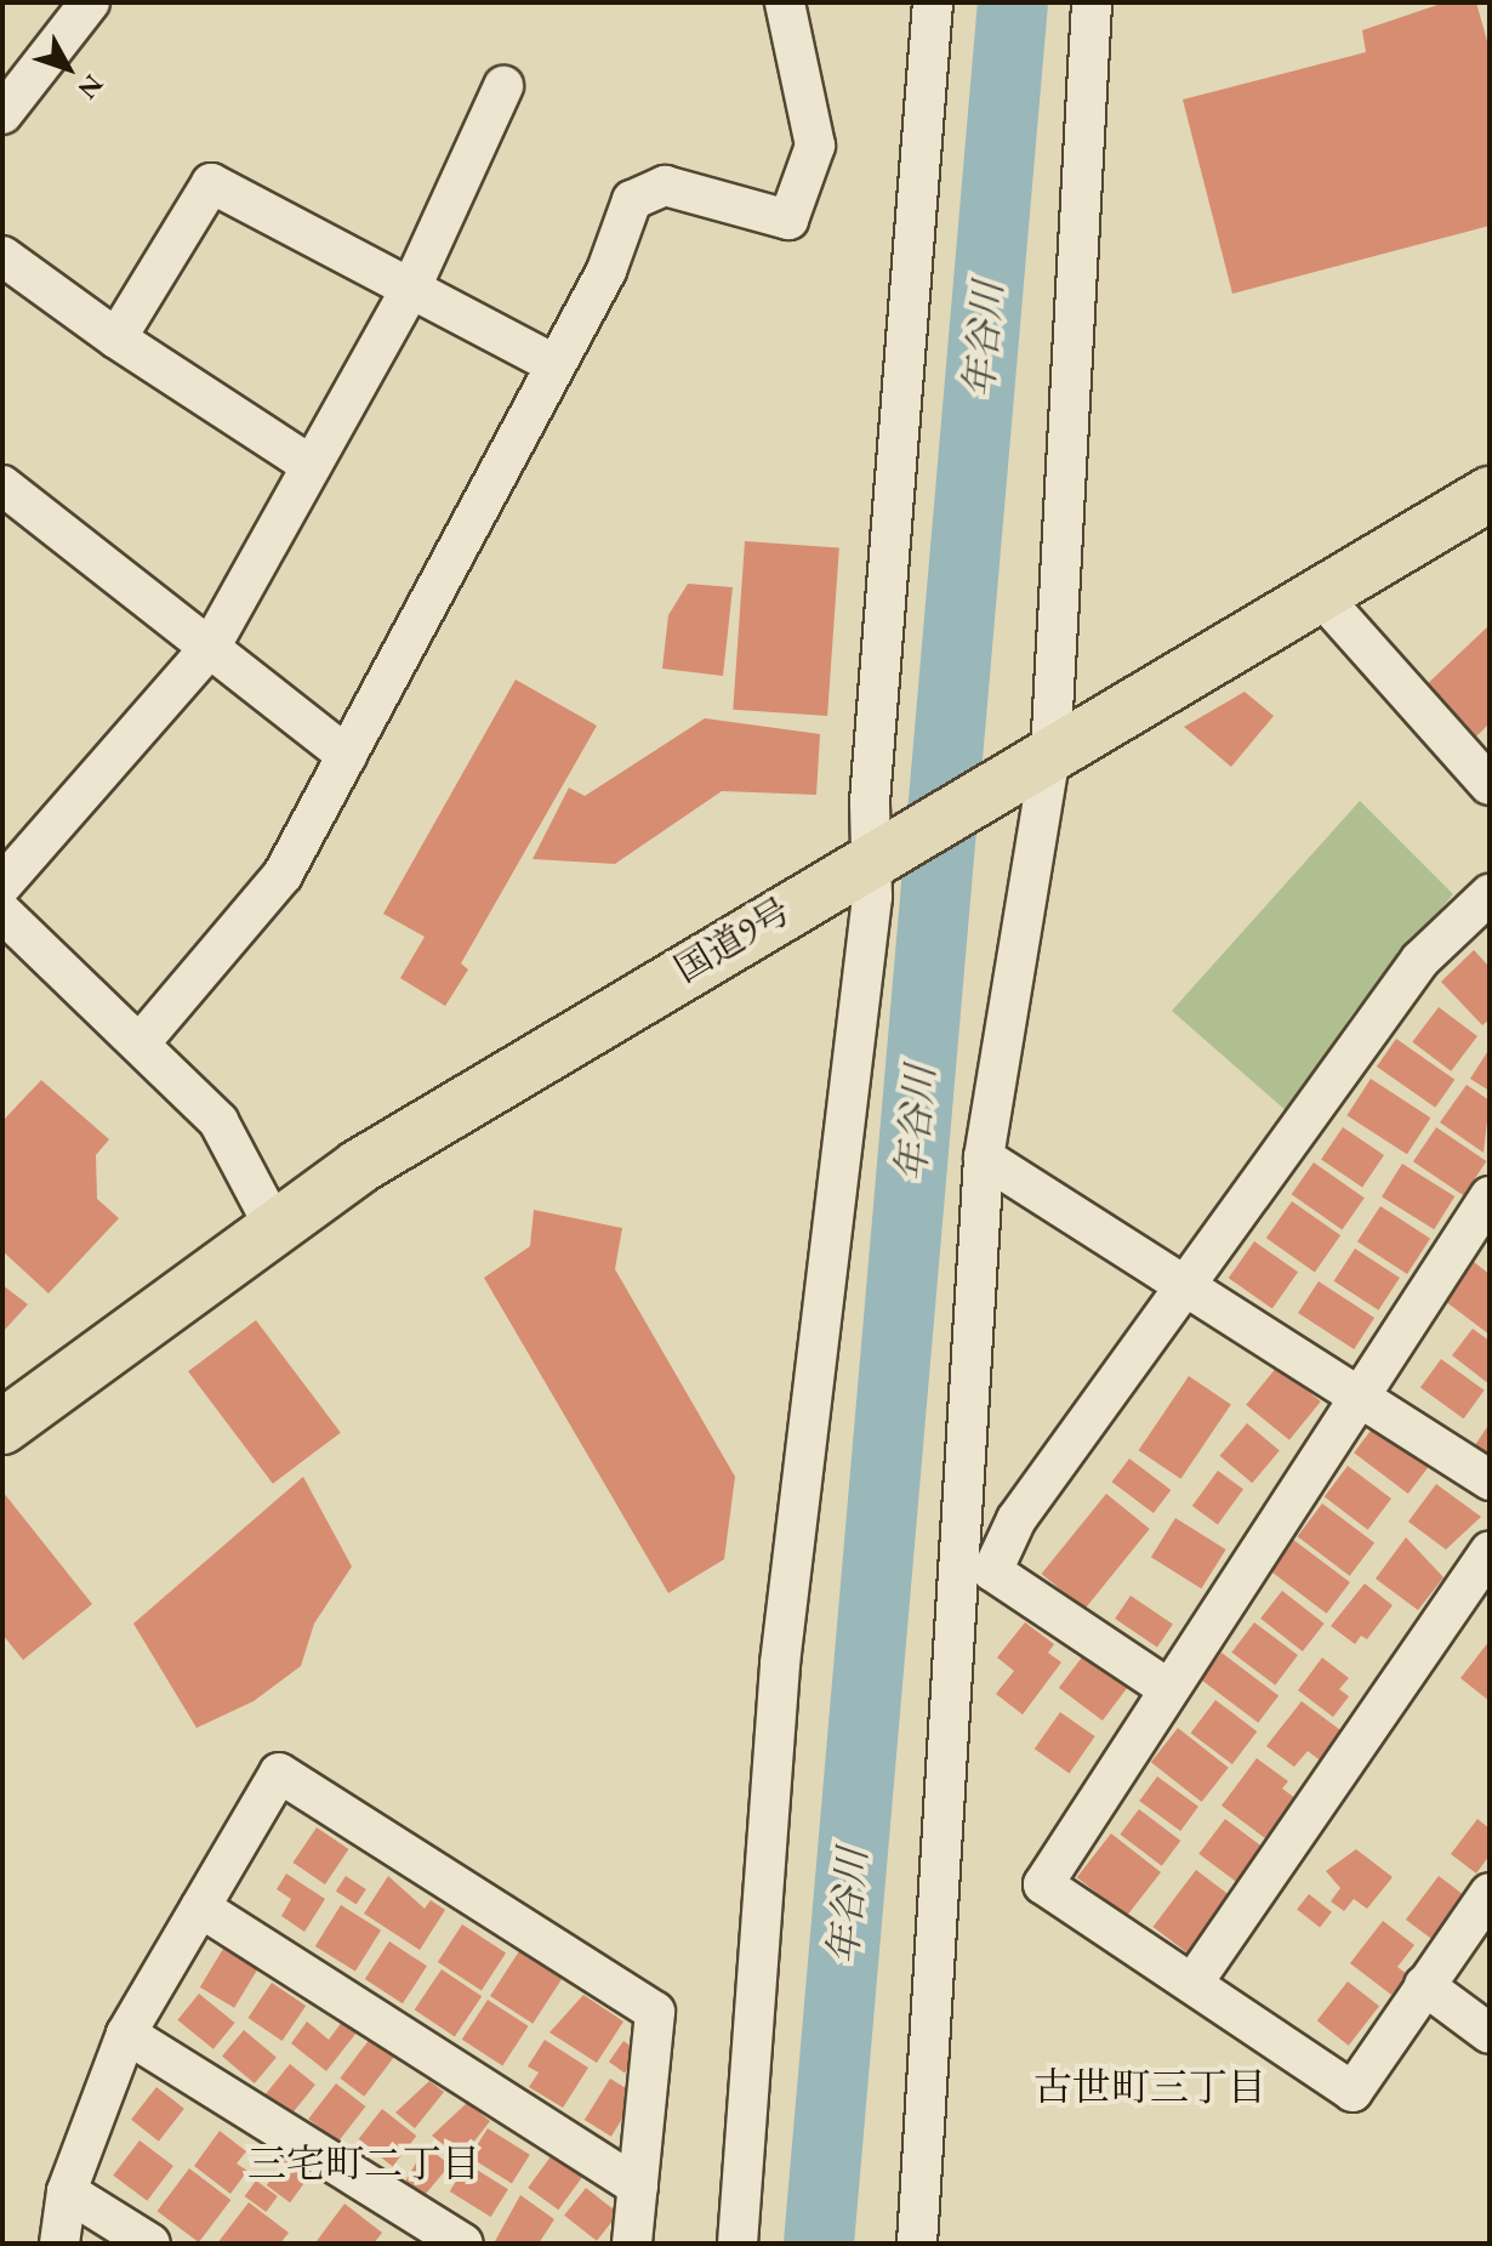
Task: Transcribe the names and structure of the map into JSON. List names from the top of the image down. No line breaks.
{"streets":{"highway":["国道9号"]},"districts":["古世町三丁目","三宅町二丁目"],"water":["年谷川"],"north":"bottom right"}
